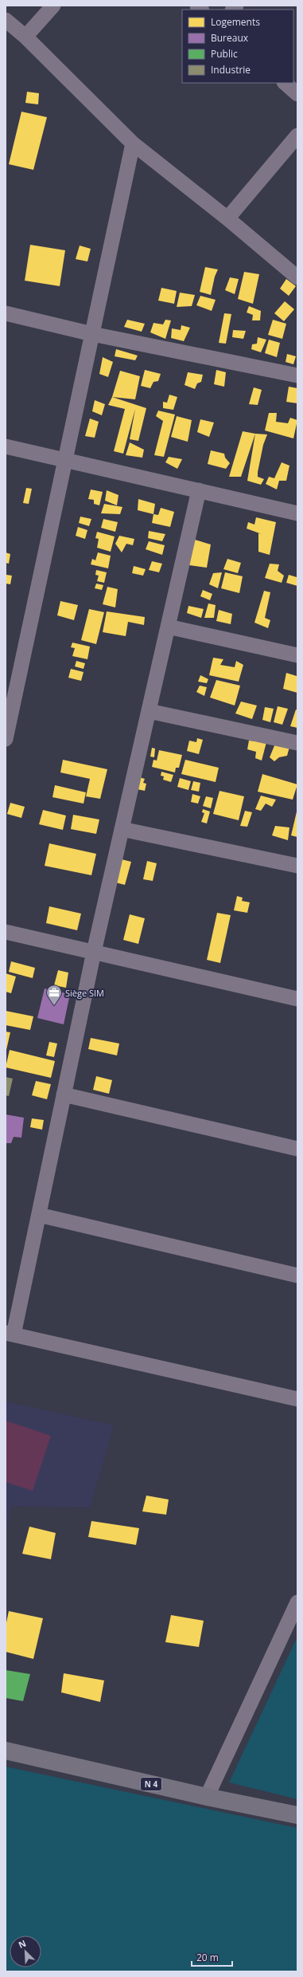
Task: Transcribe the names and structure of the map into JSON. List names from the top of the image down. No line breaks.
{"streets":{"highway":["N 4"]},"places":{"office":["Siège SIM"]},"legend":["Logements","Bureaux","Public","Industrie"],"scale_bar":"20 m","north":"top left"}
